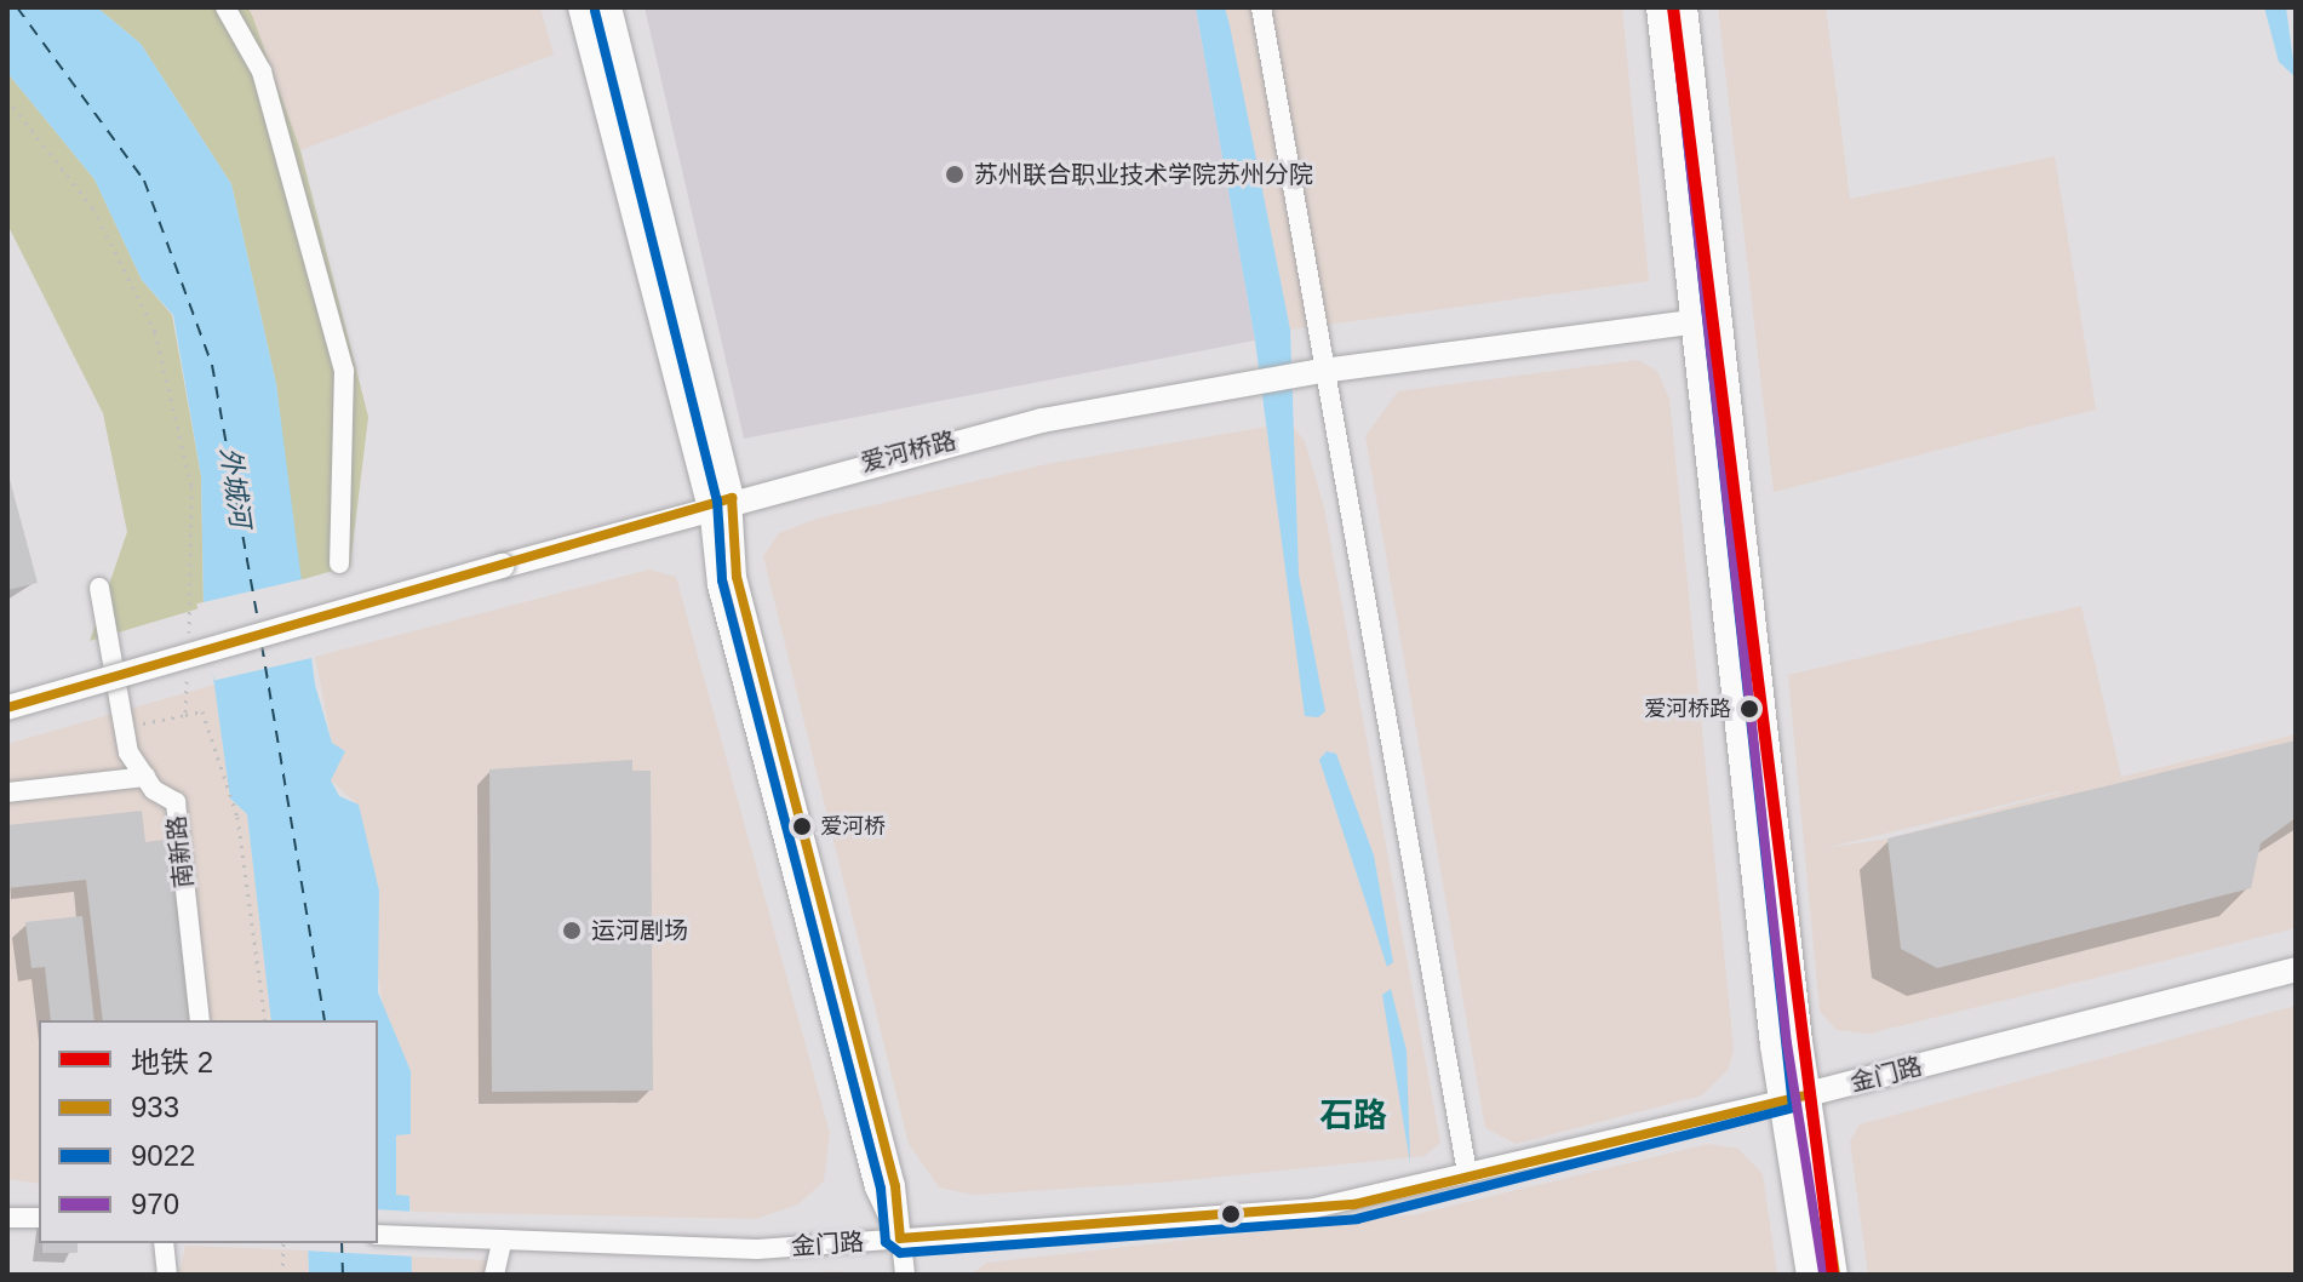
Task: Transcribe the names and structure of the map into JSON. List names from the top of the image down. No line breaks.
{"streets":{"main road":["爱河桥路","金门路"],"street":["南新路"]},"districts":["石路"],"water":["外城河"],"places":["苏州联合职业技术学院苏州分院","爱河桥路","爱河桥","运河剧场"],"lines":["metro line 2","transit line 9022","transit line 970","transit line 933"],"legend":["地铁 2","933","9022","970"]}
